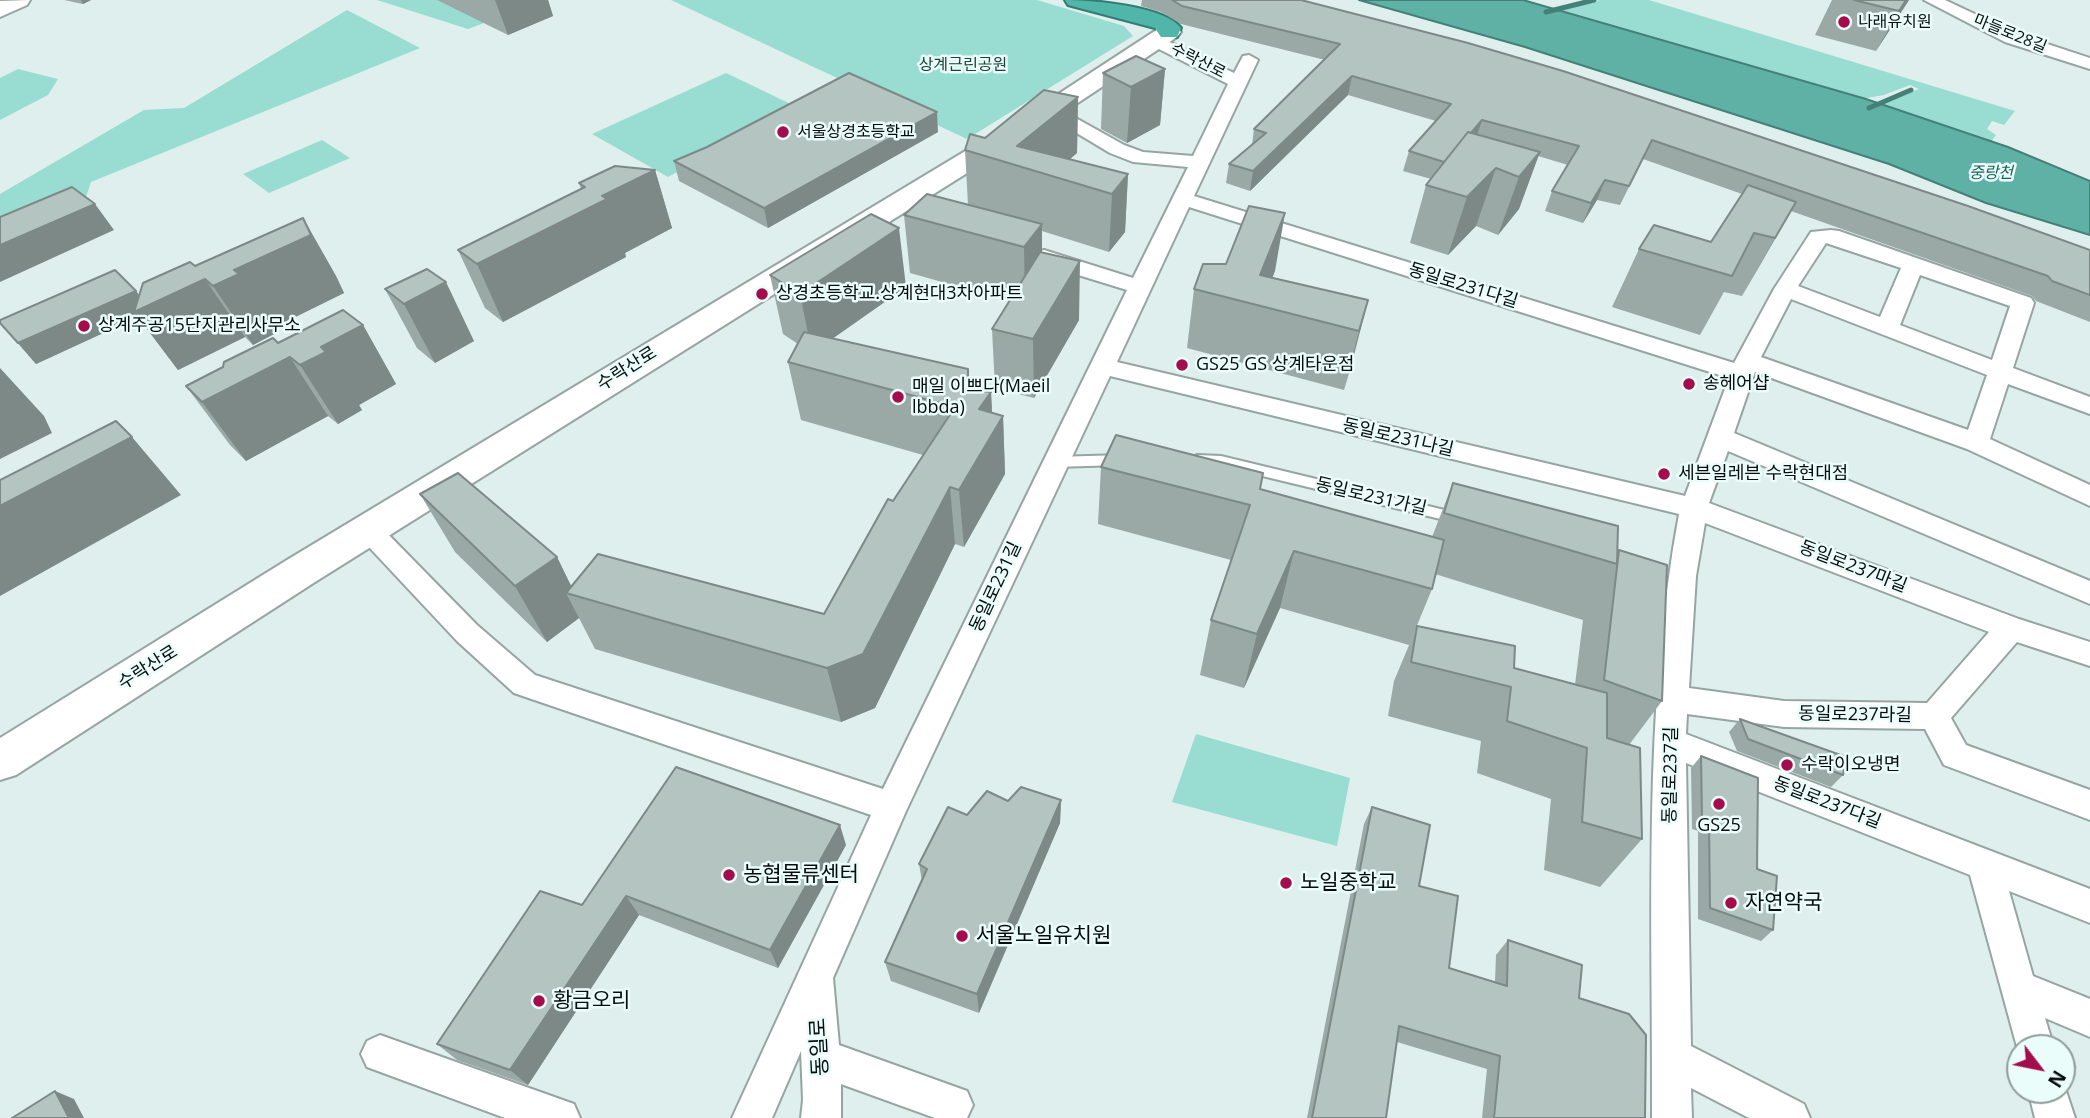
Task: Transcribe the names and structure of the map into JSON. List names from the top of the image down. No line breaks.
{"streets":{"street":["마들로28길","수락산로","동일로231다길","동일로231나길","동일로237마길","동일로231길","동일로237라길","동일로237길","동일로237다길","동일로"],"lane":["동일로231가길"]},"crossings":[["수락산로","동일로231길"],["동일로231다길","동일로231길"],["동일로231다길","동일로237길"],["동일로231나길","동일로237마길"],["동일로231나길","동일로231길"],["동일로231나길","동일로237길"],["동일로237마길","동일로237길"],["동일로231길","동일로"],["동일로237라길","동일로237길"],["동일로237길","동일로237다길"]],"water":["중랑천"],"parks":["상계근린공원"],"places":["나래유치원","서울상경초등학교","상경초등학교.상계현대3차아파트","상계주공15단지관리사무소","GS25 GS 상계타운점","송헤어샵","매일 이쁘다(Maeil lbbda)","세븐일레븐 수락현대점","수락이오냉면","GS25","농협물류센터","노일중학교","자연약국","서울노일유치원","황금오리"],"north":"bottom right"}
